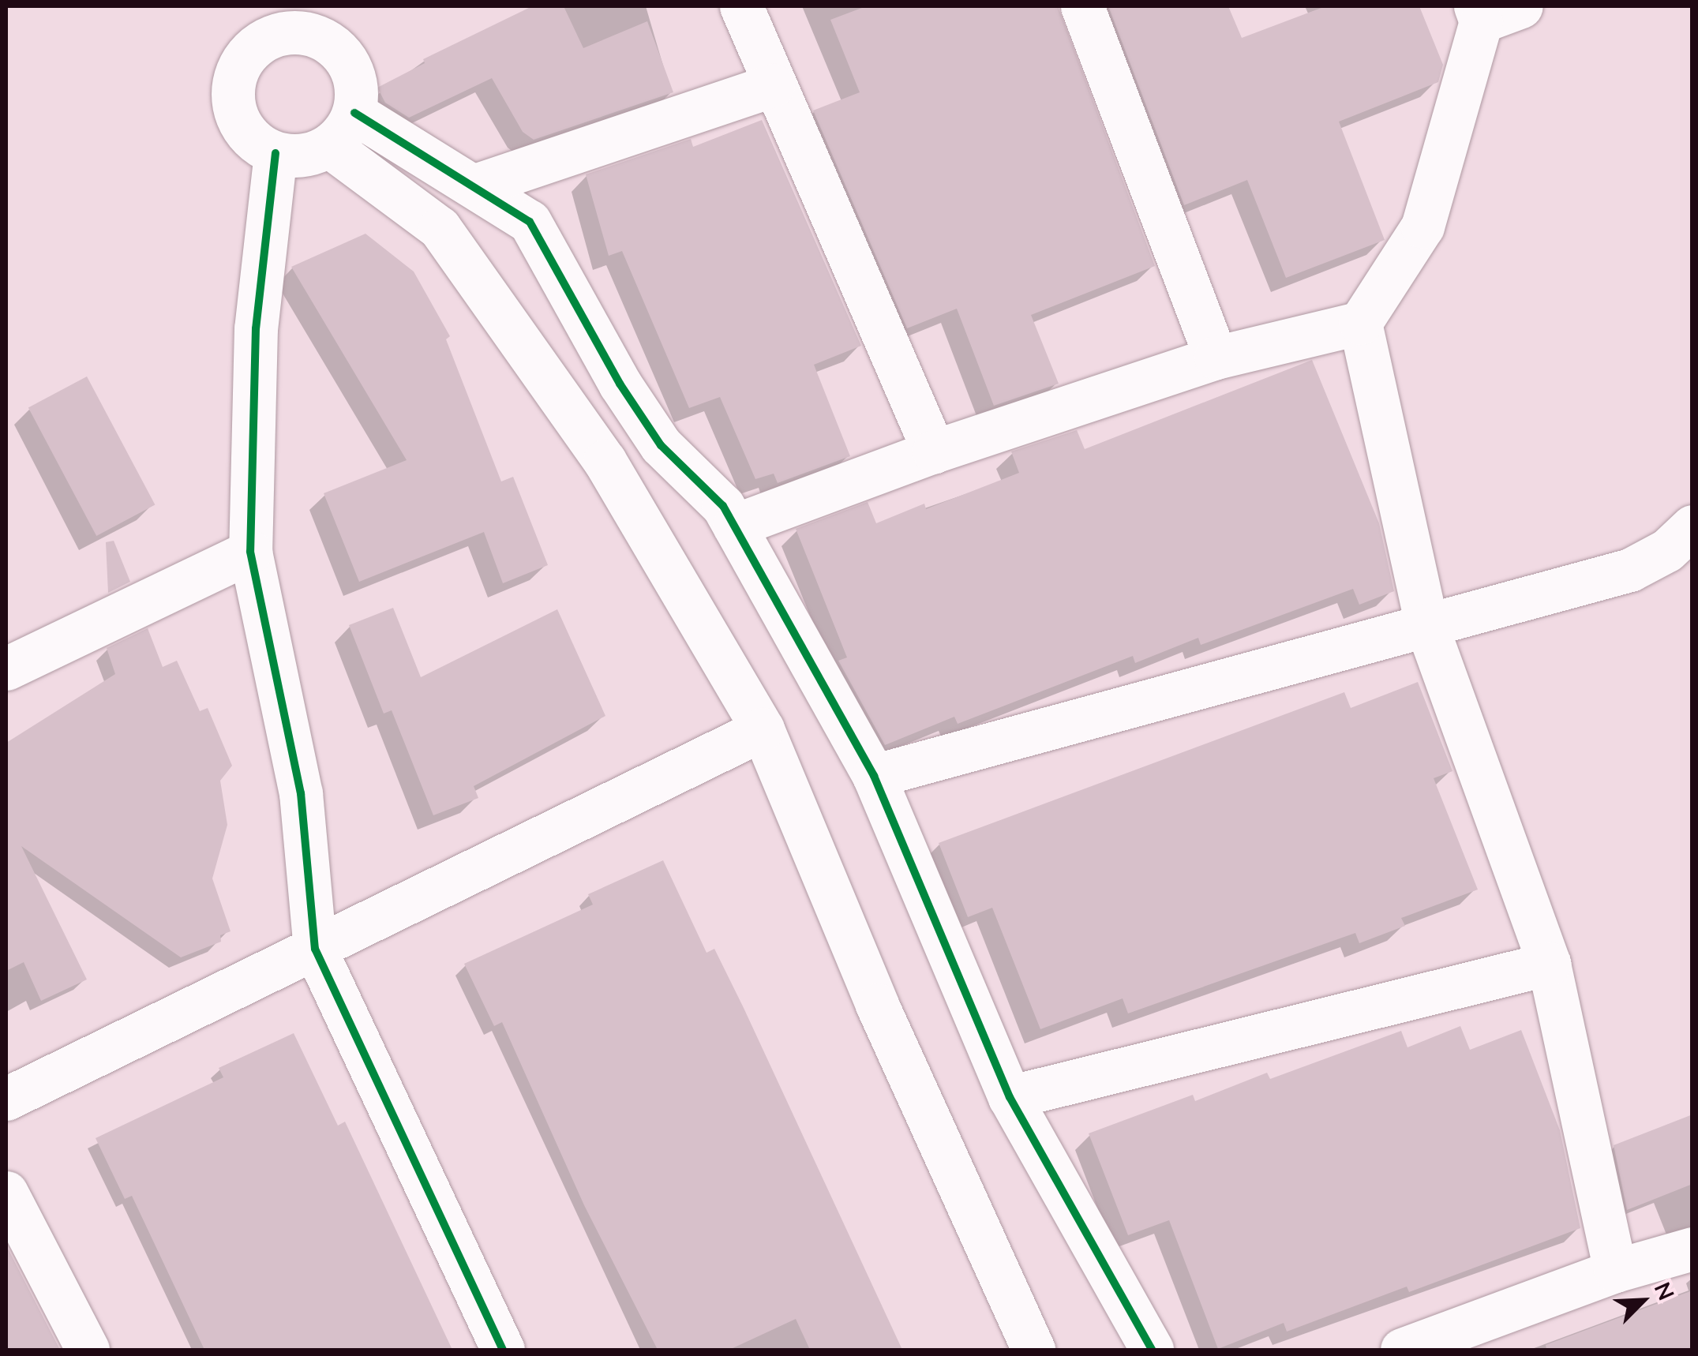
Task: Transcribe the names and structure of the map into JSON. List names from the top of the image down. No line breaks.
{"north":"top right"}
